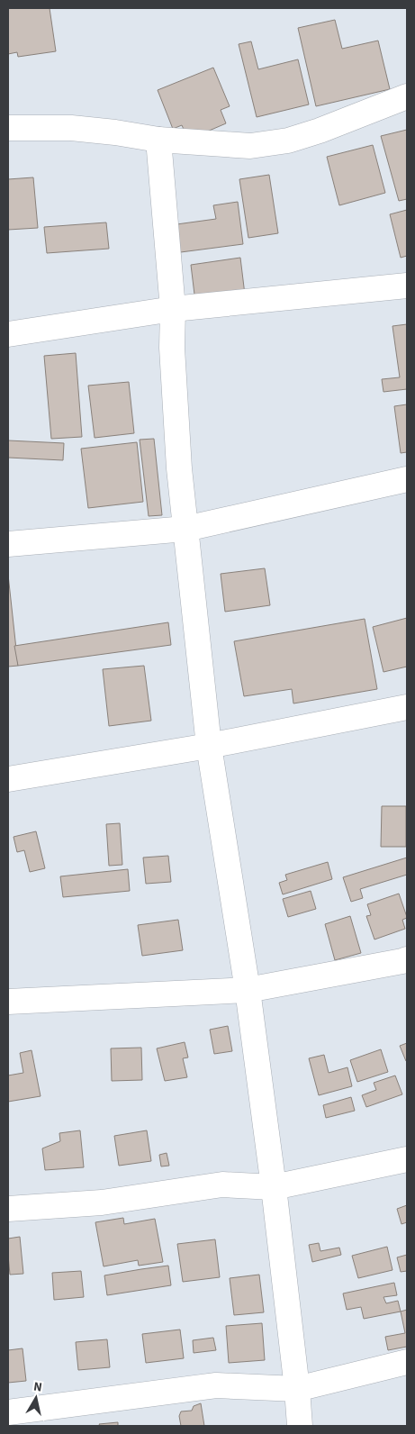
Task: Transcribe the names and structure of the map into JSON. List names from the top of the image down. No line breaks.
{"north":"top"}
